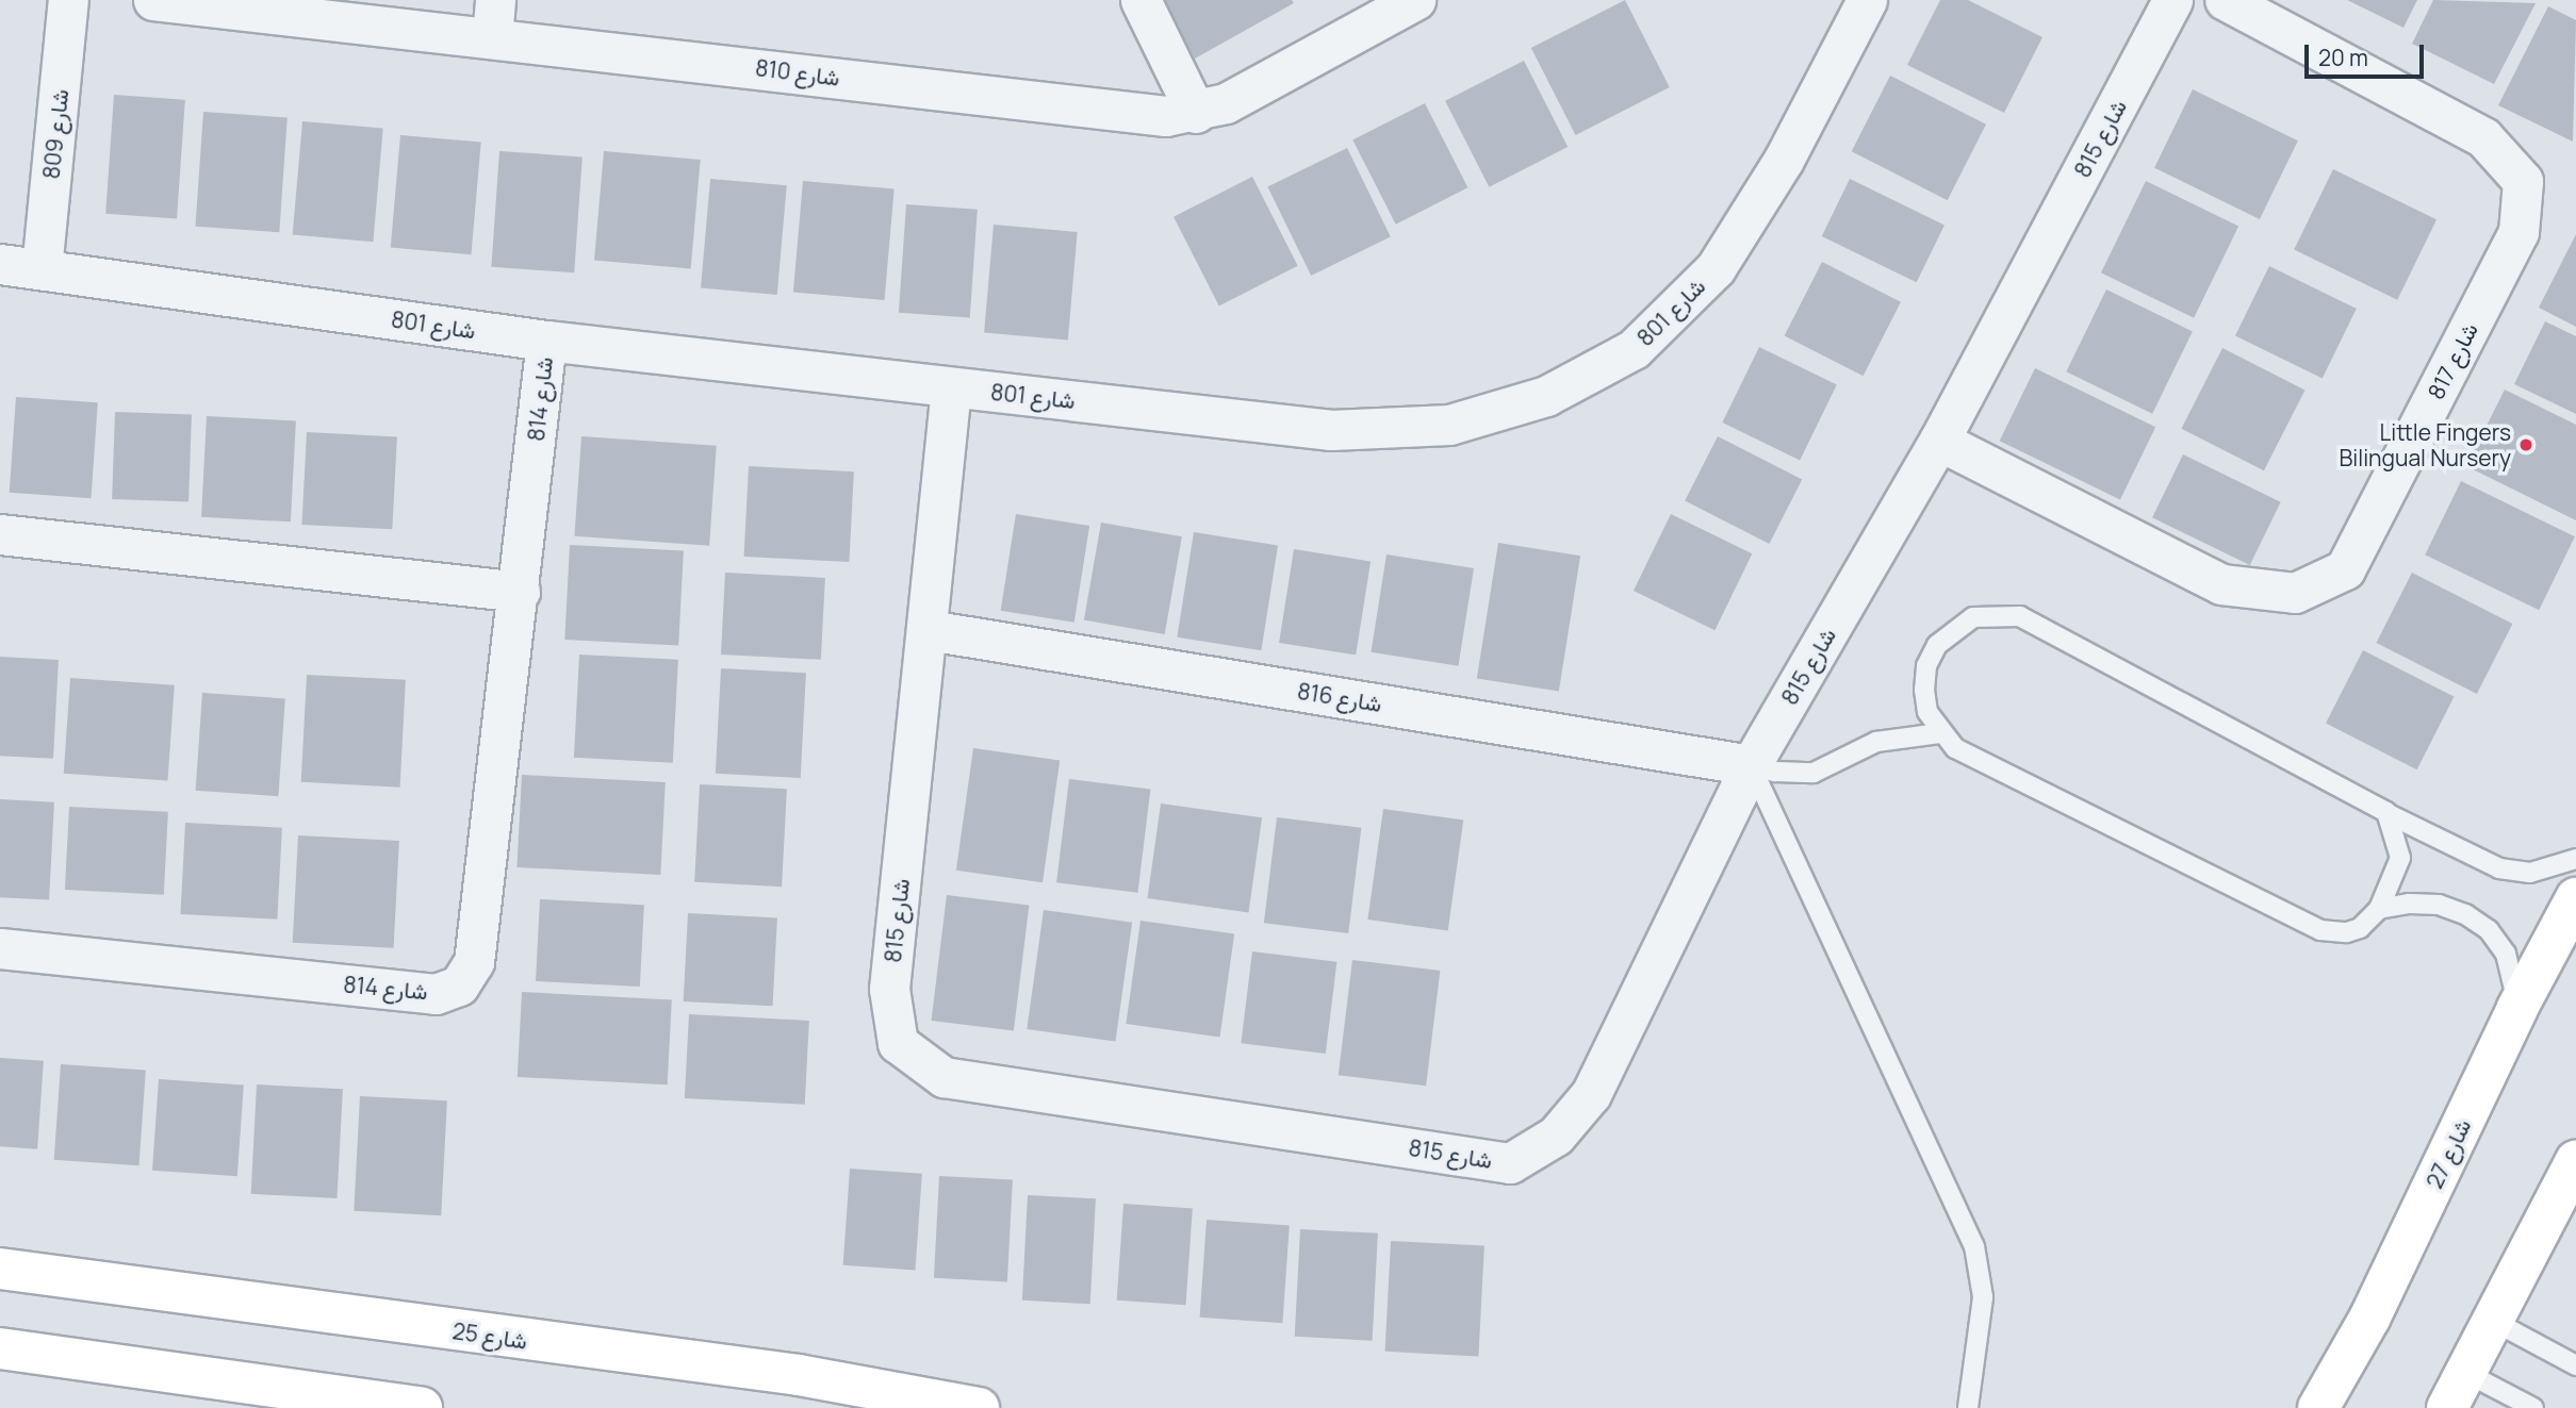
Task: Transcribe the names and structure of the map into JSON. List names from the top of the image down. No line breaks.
{"streets":{"street":["شارع 810","شارع 809","شارع 815","شارع 801","شارع 817","شارع 814","شارع 816","شارع 27","شارع 25"]},"crossings":[["شارع 809","شارع 801"],["شارع 815","شارع 801"],["شارع 815","شارع 817"],["شارع 815","شارع 816"],["شارع 801","شارع 814"]],"places":["Little Fingers Bilingual Nursery"],"scale_bar":"20 m"}
